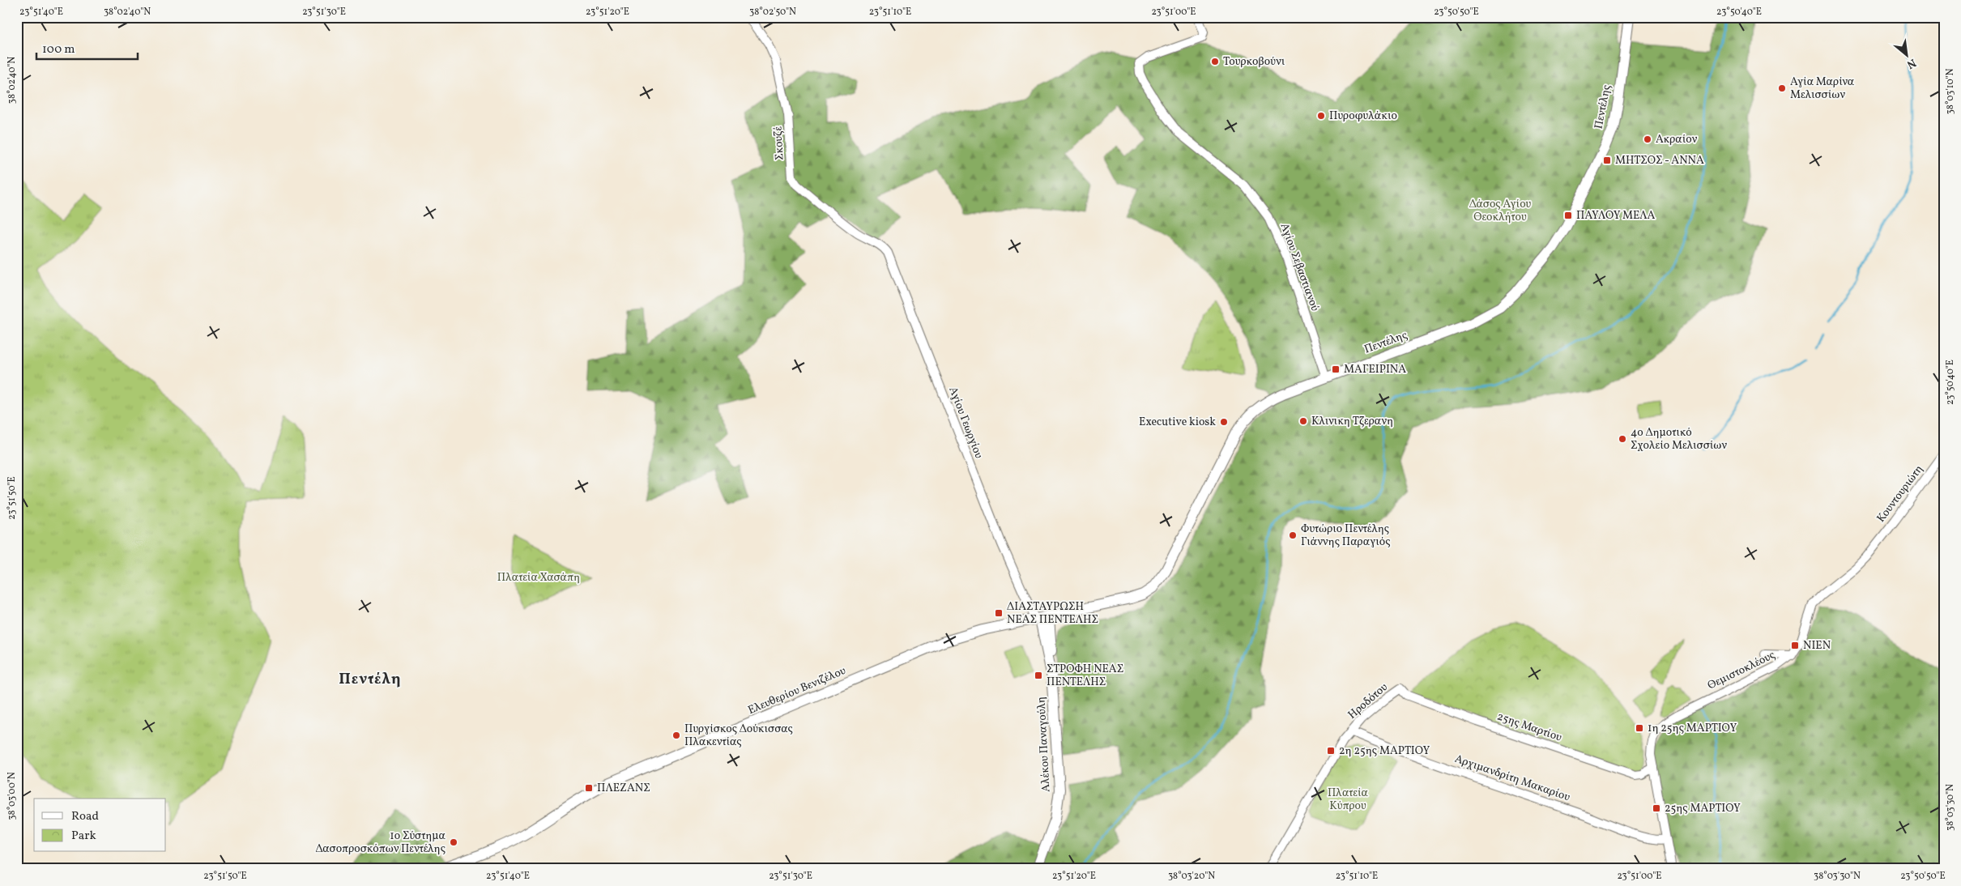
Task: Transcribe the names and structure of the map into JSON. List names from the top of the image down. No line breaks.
{"streets":{"main road":["Πεντέλης","Ελευθερίου Βενιζέλου","Αλέκου Παναγούλη"],"street":["Σκουζέ","Αγίου Σεβαστιανού","Αγίου Γεωργίου","Κουντουριώτη","Θεμιστοκλέους","Ηροδότου","25ης Μαρτίου","Αρχιμανδρίτη Μακαρίου"]},"crossings":[["Πεντέλης","Αγίου Σεβαστιανού"],["Πεντέλης","Αγίου Γεωργίου"],["Πεντέλης","Ελευθερίου Βενιζέλου"],["Πεντέλης","Αλέκου Παναγούλη"],["Σκουζέ","Αγίου Γεωργίου"],["Αγίου Γεωργίου","Ελευθερίου Βενιζέλου"],["Αγίου Γεωργίου","Αλέκου Παναγούλη"],["Κουντουριώτη","Θεμιστοκλέους"],["Θεμιστοκλέους","25ης Μαρτίου"],["Θεμιστοκλέους","Αρχιμανδρίτη Μακαρίου"],["Ελευθερίου Βενιζέλου","Αλέκου Παναγούλη"],["Ηροδότου","25ης Μαρτίου"],["Ηροδότου","Αρχιμανδρίτη Μακαρίου"]],"districts":["Πεντέλη"],"parks":["Δάσος Αγίου Θεοκλήτου","Πλατεία Χασάπη","Πλατεία Κύπρου"],"places":{"other":["Τουρκοβούνι","Αγία Μαρίνα Μελισσίων","Πυροφυλάκιο","Ακραίον","Kλινικη Tζερανη","Executive kiosk","4ο Δημοτικό Σχολείο Μελισσίων","Φυτώριο Πεντέλης Γιάννης Παραγιός","Πυργίσκος Δούκισσας Πλακεντίας","1ο Σύστημα Δασοπροσκόπων Πεντέλης"],"transit":["ΜΗΤΣΟΣ - ΑΝΝΑ","ΠΑΥΛΟΥ ΜΕΛΑ","ΜΑΓΕΙΡΙΝΑ","ΔΙΑΣΤΑΥΡΩΣΗ ΝΕΑΣ ΠΕΝΤΕΛΗΣ","ΝΙΕΝ","ΣΤΡΟΦΗ ΝΕΑΣ ΠΕΝΤΕΛΗΣ","1η 25ης ΜΑΡΤΙΟΥ","2η 25ης ΜΑΡΤΙΟΥ","ΠΛΕΖΑΝΣ","25ης ΜΑΡΤΙΟΥ"]},"legend":["Road","Park"],"scale_bar":"100 m","north":"bottom right","coordinates":["23°51'40\"E","38°02'40\"N","23°51'30\"E","23°51'20\"E","38°02'50\"N","23°51'10\"E","23°51'00\"E","23°50'50\"E","23°50'40\"E","38°03'10\"N","23°51'50\"E","38°03'00\"N","38°03'30\"N","38°03'20\"N"]}
